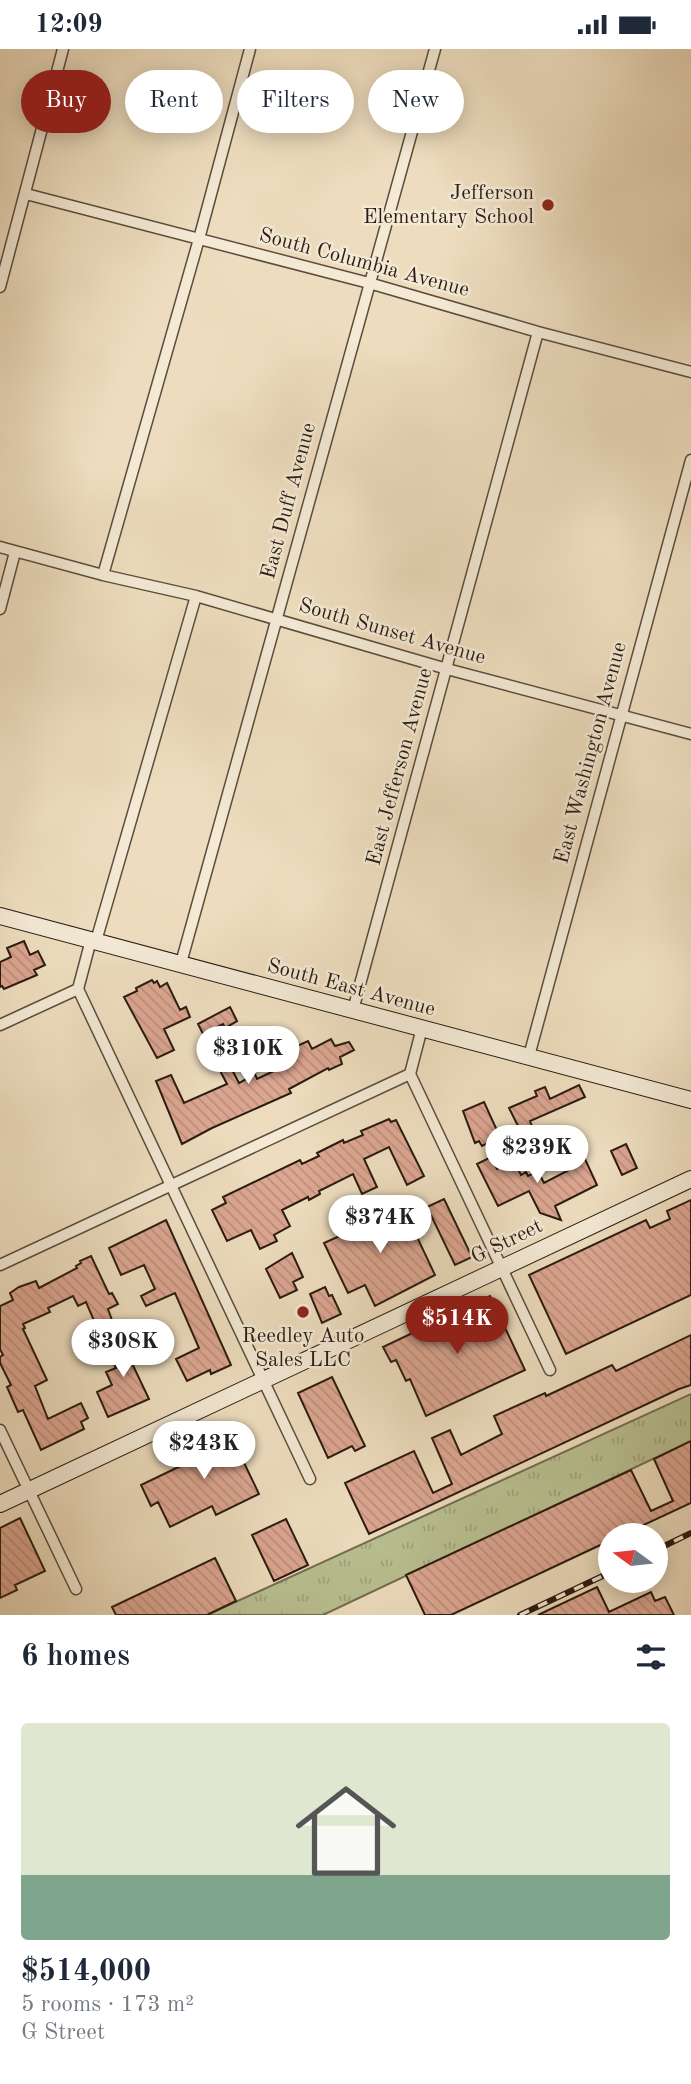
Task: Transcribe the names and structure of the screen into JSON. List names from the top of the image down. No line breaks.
{"streets":{"street":["South Columbia Avenue","East Duff Avenue","South Sunset Avenue","East Washington Avenue","East Jefferson Avenue","South East Avenue","G Street"]},"crossings":[["South Columbia Avenue","East Duff Avenue"],["South Columbia Avenue","East Jefferson Avenue"],["East Duff Avenue","South Sunset Avenue"],["East Duff Avenue","South East Avenue"],["South Sunset Avenue","East Washington Avenue"],["South Sunset Avenue","East Jefferson Avenue"],["East Washington Avenue","South East Avenue"],["East Jefferson Avenue","South East Avenue"]],"places":["Jefferson Elementary School","Reedley Auto Sales LLC"],"north":"left","page":{"status":"12:09","chip":["Buy","Rent","Filters","New"],"price":["$310K","$239K","$374K","$514K","$308K","$243K"],"heading":"6 homes","list":[{"name":"$514,000","note":"5 rooms · 173 m² · G Street"}]}}
